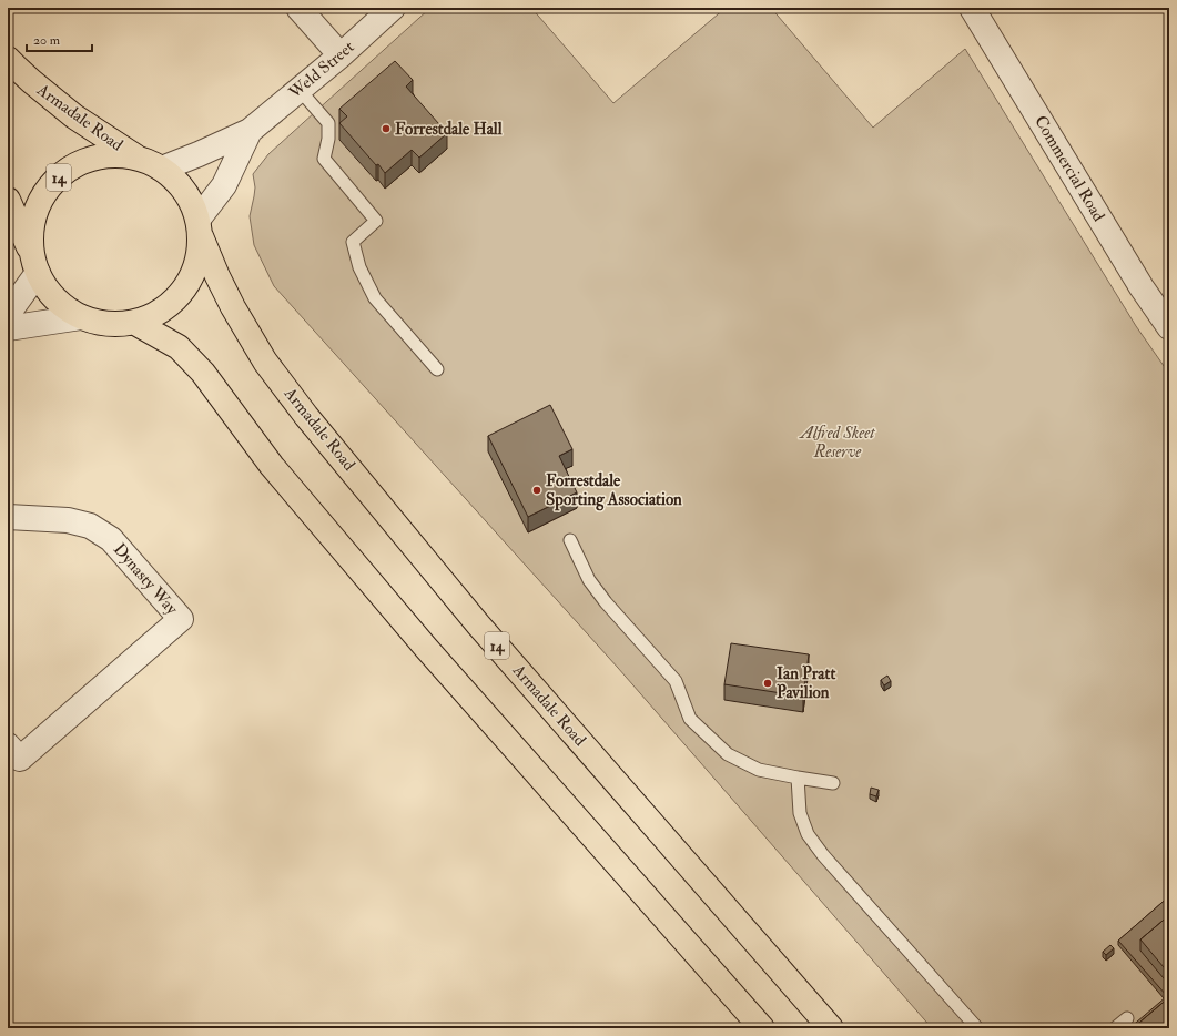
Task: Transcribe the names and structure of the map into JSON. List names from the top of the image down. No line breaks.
{"streets":{"highway":["Armadale Road","14"],"street":["Weld Street","Commercial Road","Dynasty Way"]},"crossings":[["Weld Street","Armadale Road"],["Weld Street","14"],["Armadale Road","14"]],"parks":["Alfred Skeet Reserve"],"places":["Forrestdale Hall","Forrestdale Sporting Association","Ian Pratt Pavilion"],"scale_bar":"20 m"}
